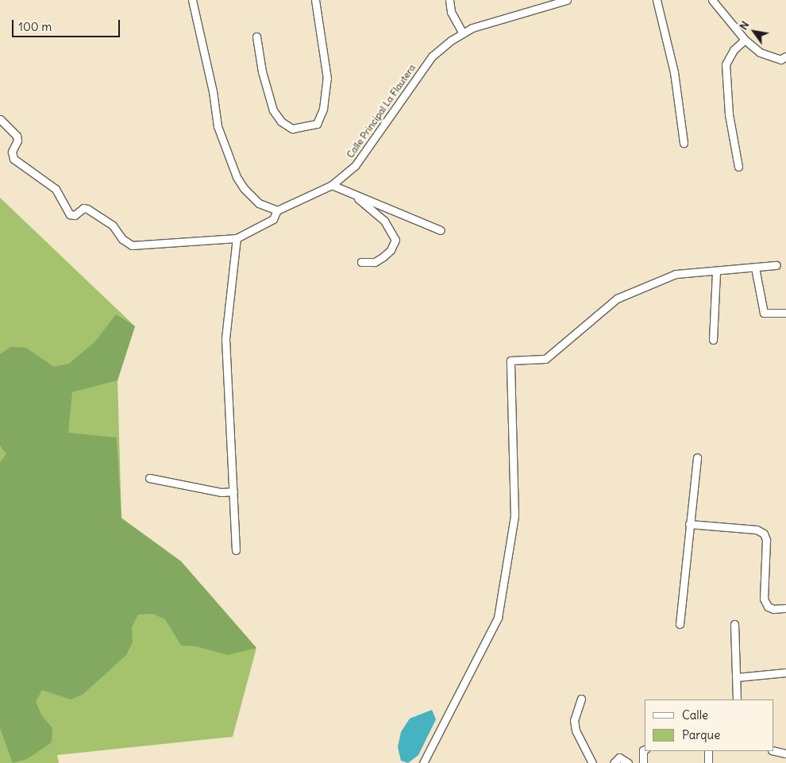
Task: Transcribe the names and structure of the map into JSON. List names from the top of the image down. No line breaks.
{"streets":{"street":["Calle Principal La Flautera"]},"legend":["Calle","Parque"],"scale_bar":"100 m","north":"top left"}
